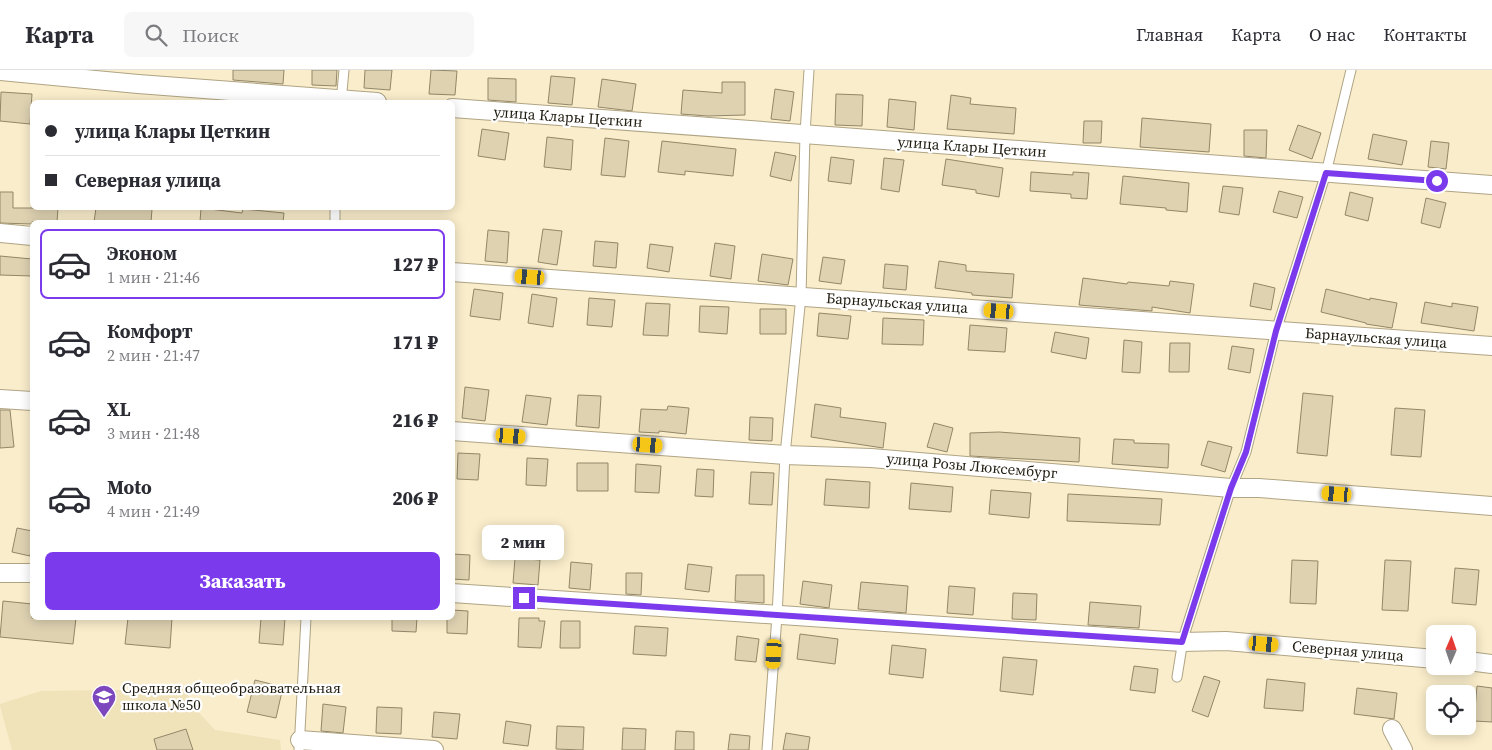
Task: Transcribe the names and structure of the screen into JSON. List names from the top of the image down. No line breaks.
{"streets":{"street":["улица Клары Цеткин","Барнаульская улица","улица Розы Люксембург","Северная улица"]},"places":{"school or university":["Средняя общеобразовательная школа №50"]},"north":"top","page":{"header":"Карта","search":"Поиск","nav":["Главная","Карта","О нас","Контакты"],"banner":["улица Клары Цеткин","Северная улица"],"list":[{"name":"Эконом","note":"1 мин · 21:46","value":"127 ₽"},{"name":"Комфорт","note":"2 мин · 21:47","value":"171 ₽"},{"name":"XL","note":"3 мин · 21:48","value":"216 ₽"},{"name":"Moto","note":"4 мин · 21:49","value":"206 ₽"}],"bubble":"2 мин","buttons":"Заказать"}}
